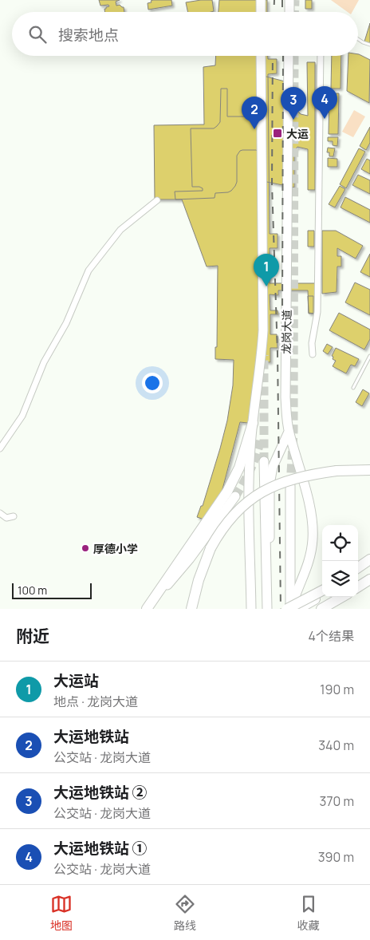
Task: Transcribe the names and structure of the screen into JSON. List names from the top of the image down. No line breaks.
{"streets":{"main road":["龙岗大道"]},"places":{"transit":["大运"],"other":["厚德小学"]},"scale_bar":"100 m","page":{"search":"搜索地点","pins":["4","3","2","1"],"scale":"100 m","heading":["附近","4个结果"],"list":[{"mark":"1","name":"大运站","note":"地点 · 龙岗大道","value":"190 m"},{"mark":"2","name":"大运地铁站","note":"公交站 · 龙岗大道","value":"340 m"},{"mark":"3","name":"大运地铁站 ②","note":"公交站 · 龙岗大道","value":"370 m"},{"mark":"4","name":"大运地铁站 ①","note":"公交站 · 龙岗大道","value":"390 m"}],"nav":["地图","路线","收藏"]}}
